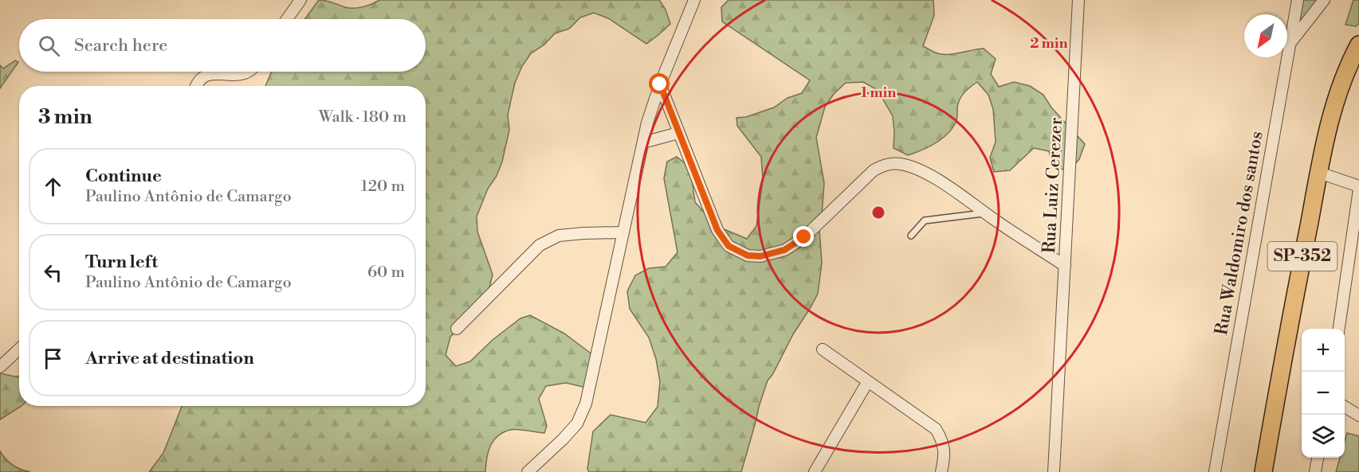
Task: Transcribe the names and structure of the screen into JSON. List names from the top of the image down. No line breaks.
{"streets":{"main road":["SP-352"],"street":["Rua Luiz Cerezer","Rua Waldomiro dos santos"]},"north":"bottom left","page":{"search":"Search here","heading":["3 min","Walk · 180 m"],"list":[["Continue","Paulino Antônio de Camargo","120 m"],["Turn left","Paulino Antônio de Camargo","60 m"],"Arrive at destination"],"map_buttons":["+","−"]},"rings":["2 min","1 min"]}
